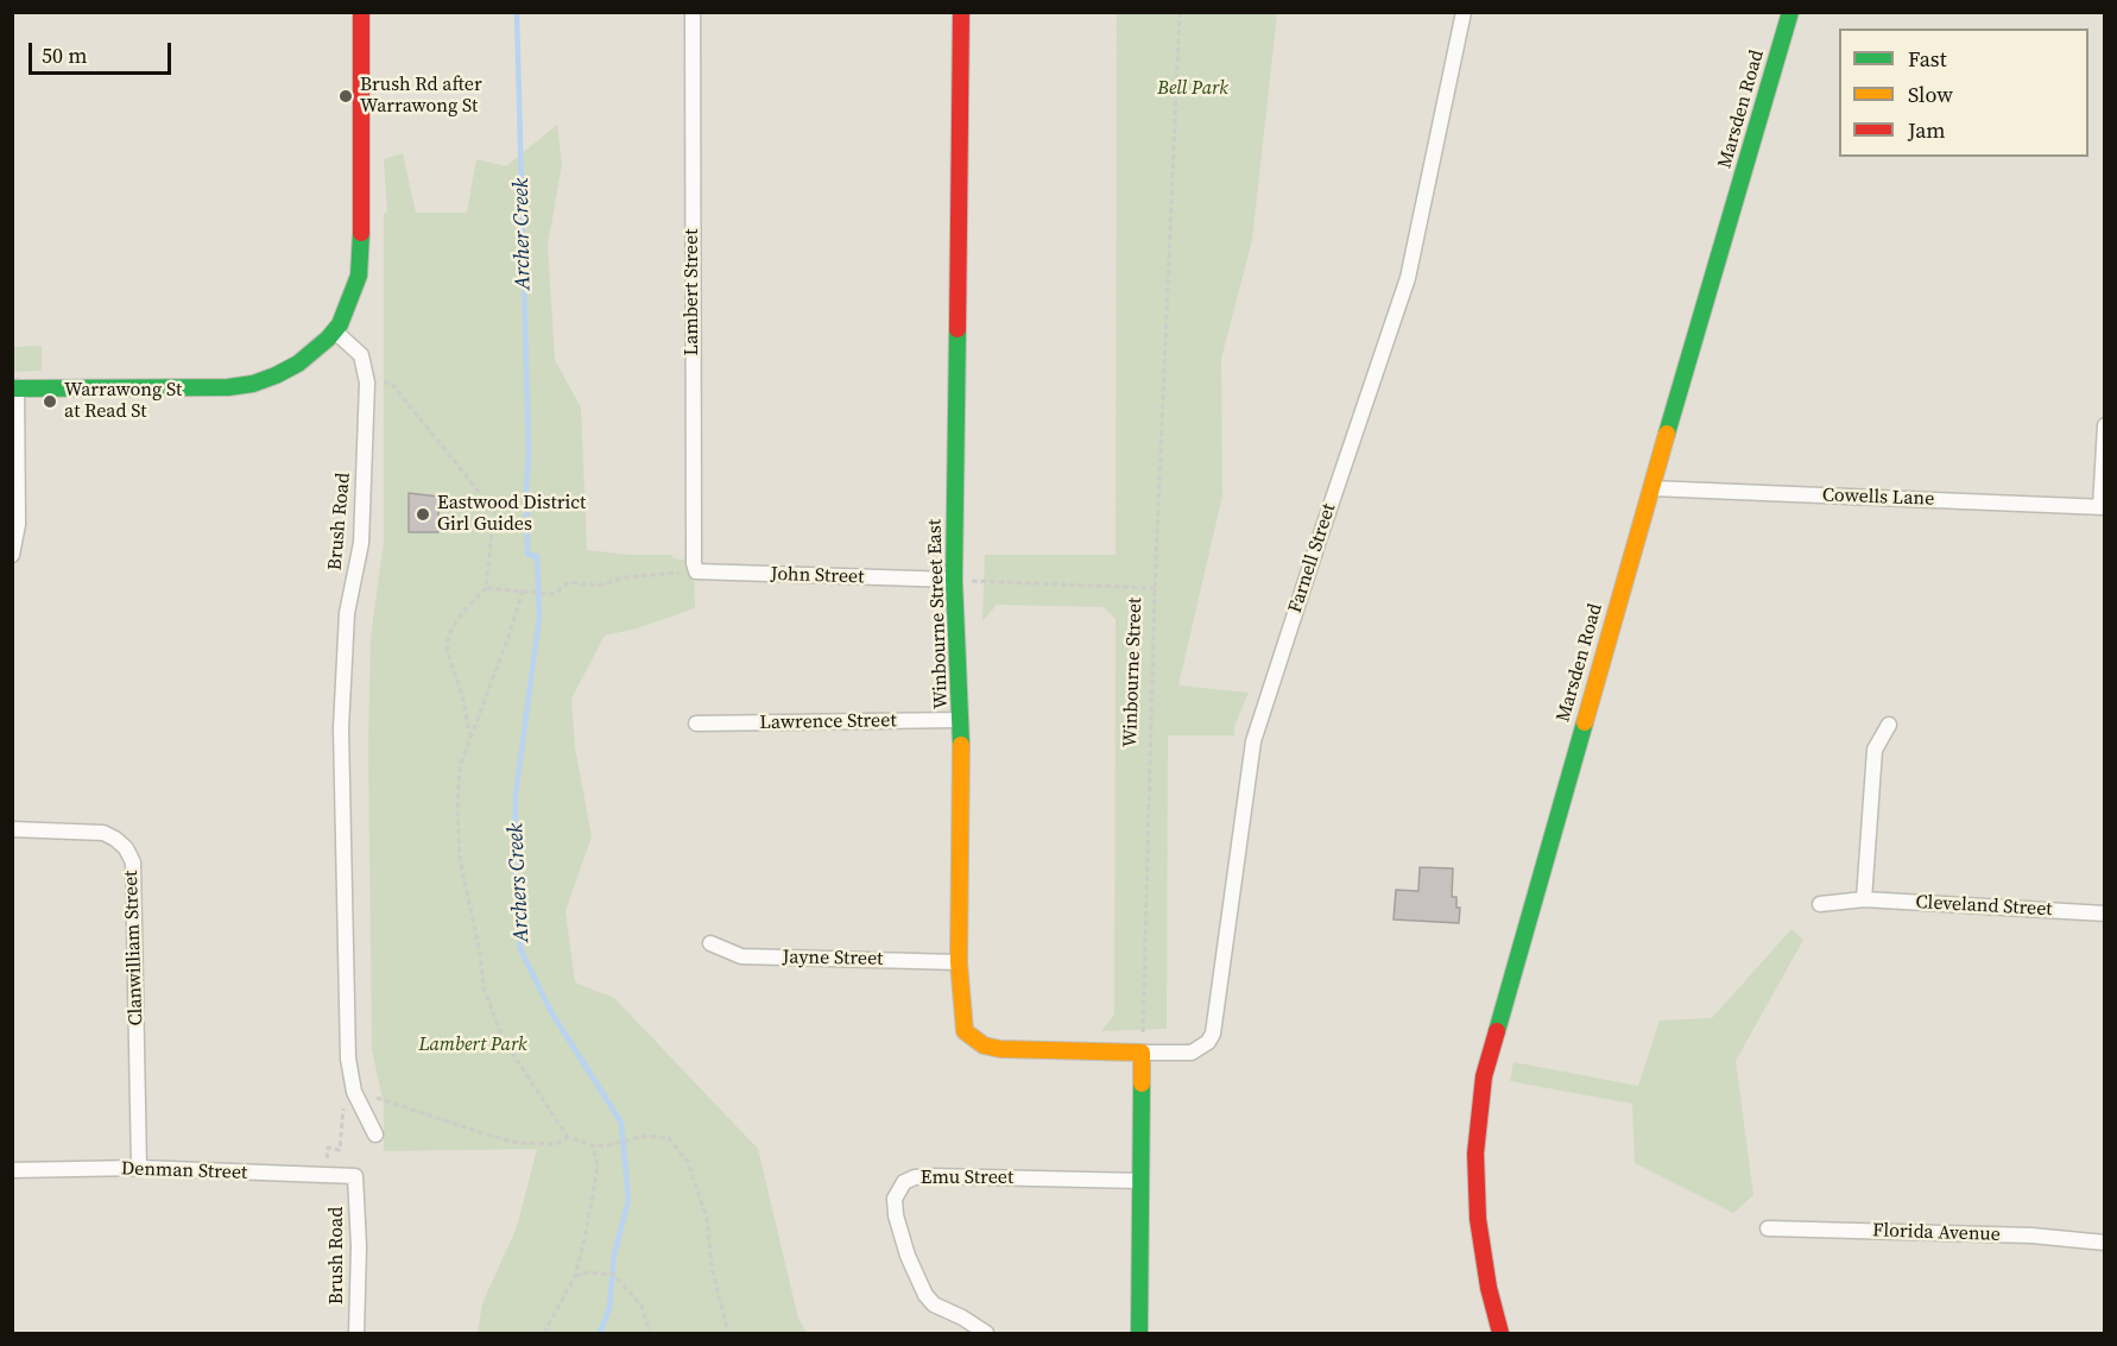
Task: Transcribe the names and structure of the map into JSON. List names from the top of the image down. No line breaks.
{"streets":{"street":["Marsden Road","Lambert Street","Cowells Lane","Brush Road","Farnell Street","John Street","Winbourne Street East","Lawrence Street","Cleveland Street","Clanwilliam Street","Jayne Street","Denman Street","Emu Street","Florida Avenue"],"path":["Winbourne Street"]},"crossings":[["Marsden Road","Cowells Lane"],["Lambert Street","John Street"],["Brush Road","Denman Street"],["Farnell Street","Winbourne Street East"],["Farnell Street","Winbourne Street"],["John Street","Winbourne Street East"],["Winbourne Street East","Winbourne Street"],["Winbourne Street East","Lawrence Street"],["Winbourne Street East","Jayne Street"],["Clanwilliam Street","Denman Street"]],"water":["Archer Creek","Archers Creek"],"parks":["Bell Park","Lambert Park"],"places":["Brush Rd after Warrawong St","Warrawong St at Read St","Eastwood District Girl Guides"],"legend":["Fast","Slow","Jam"],"scale_bar":"50 m"}
